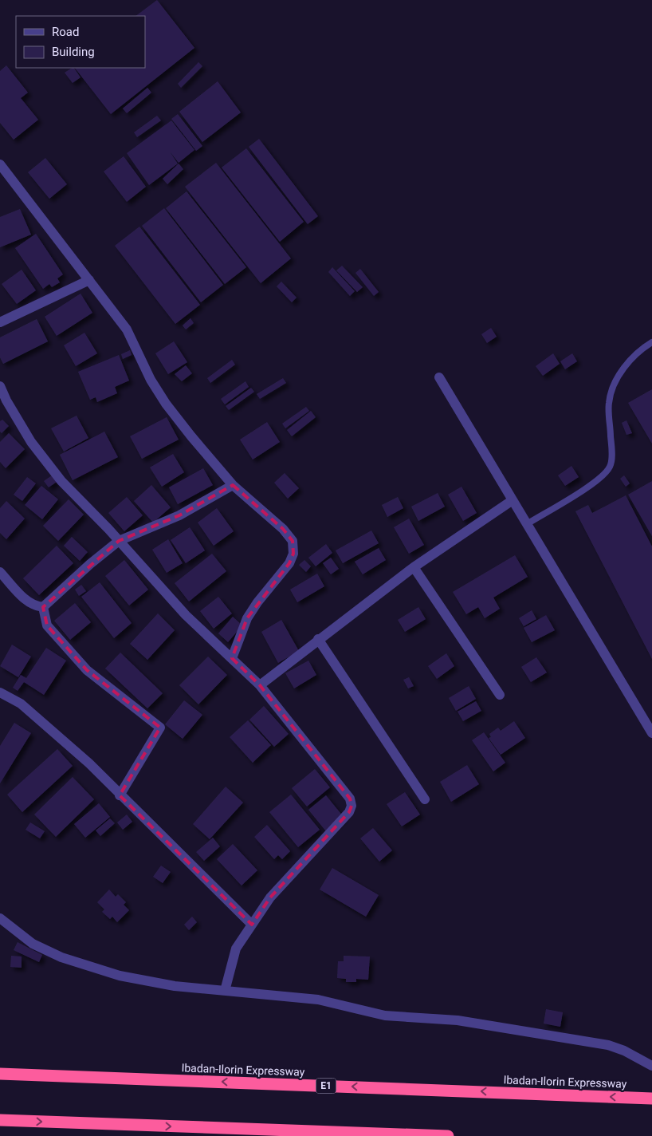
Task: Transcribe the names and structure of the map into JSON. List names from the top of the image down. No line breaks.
{"streets":{"highway":["Ibadan-Ilorin Expressway","E1"]},"legend":["Road","Building"]}
